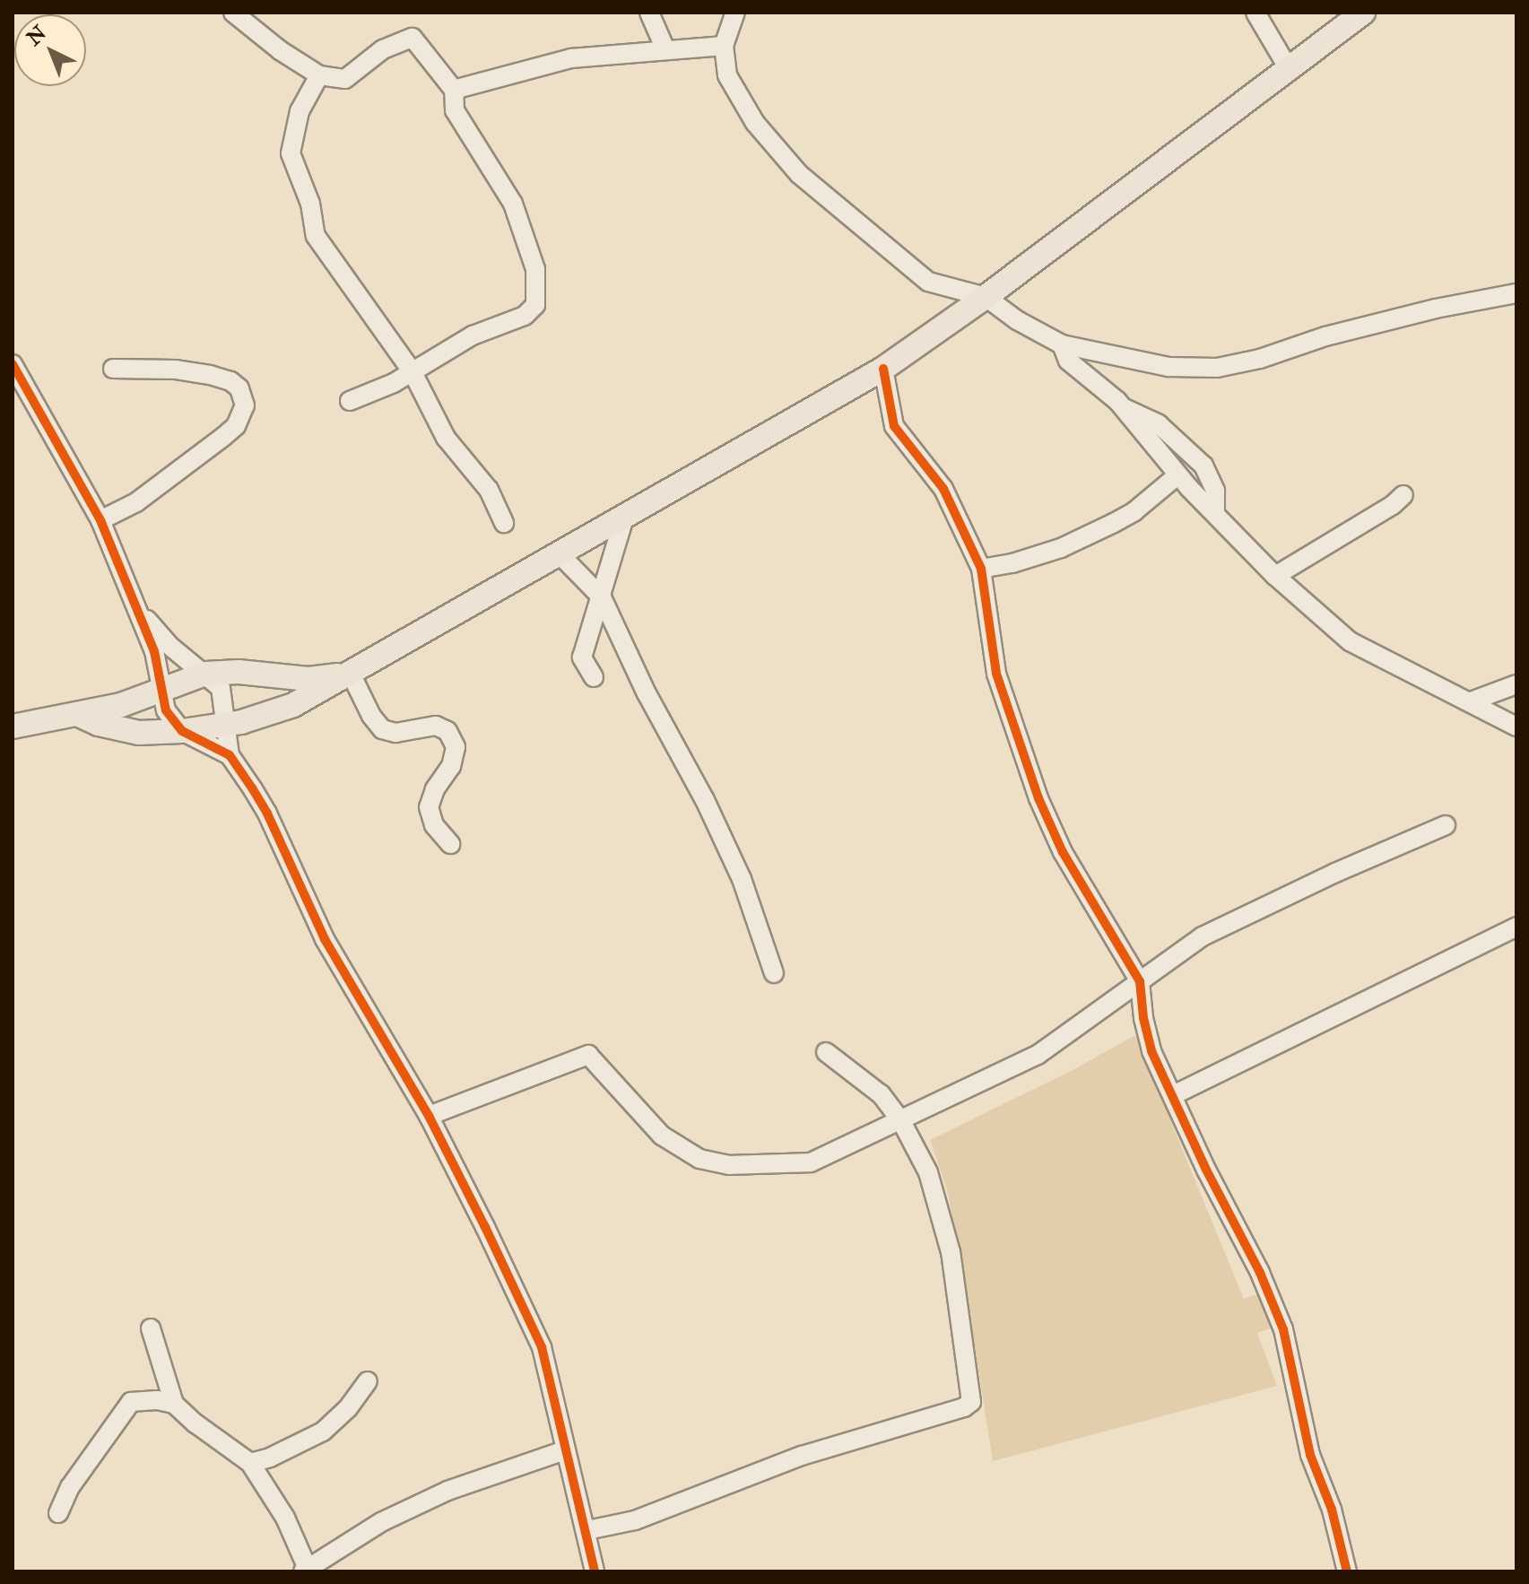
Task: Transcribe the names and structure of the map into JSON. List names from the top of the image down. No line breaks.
{"north":"top left"}
